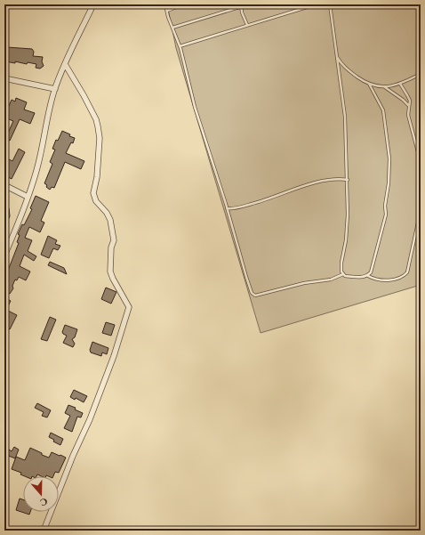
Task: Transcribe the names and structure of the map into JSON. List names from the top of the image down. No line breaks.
{"north":"bottom"}
